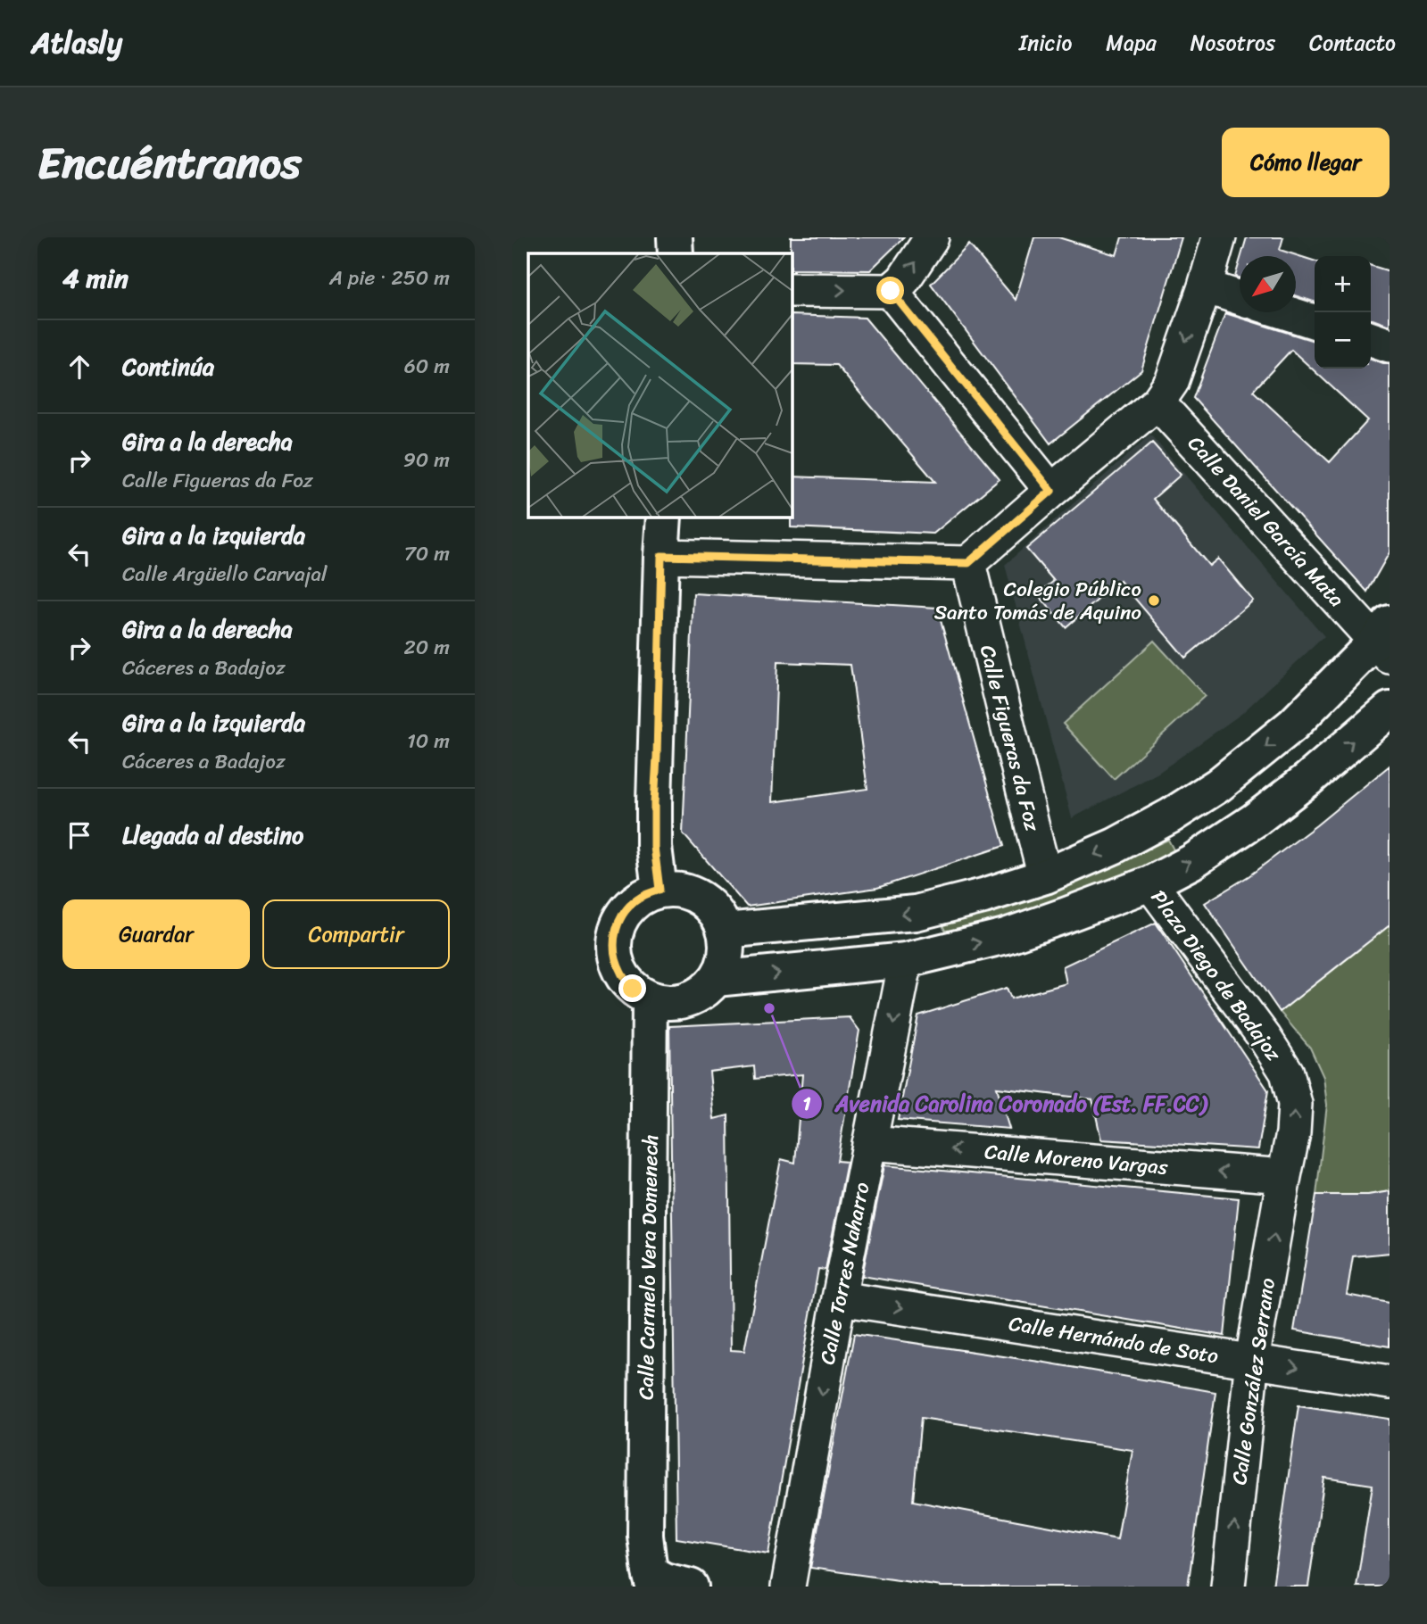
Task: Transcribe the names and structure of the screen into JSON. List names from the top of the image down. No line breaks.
{"streets":{"main road":["Calle Carmelo Vera Domenech"],"street":["Calle Daniel García Mata","Calle Figueras da Foz","Plaza Diego de Badajoz","Calle Moreno Vargas","Calle Torres Naharro","Calle Hernándo de Soto","Calle González Serrano"]},"crossings":[["Plaza Diego de Badajoz","Calle Moreno Vargas"],["Plaza Diego de Badajoz","Calle González Serrano"],["Calle Moreno Vargas","Calle Torres Naharro"],["Calle Moreno Vargas","Calle González Serrano"],["Calle Torres Naharro","Calle Hernándo de Soto"],["Calle Hernándo de Soto","Calle González Serrano"]],"one_way":["Plaza Diego de Badajoz","Calle Moreno Vargas","Calle Torres Naharro","Calle Hernándo de Soto","Calle González Serrano"],"places":["Colegio Público Santo Tomás de Aquino","Avenida Carolina Coronado (Est. FF.CC)"],"north":"bottom left","page":{"header":"Atlasly","nav":["Inicio","Mapa","Nosotros","Contacto"],"title":"Encuéntranos","buttons":["Cómo llegar",["Guardar","Compartir"]],"heading":["4 min","A pie · 250 m"],"map_buttons":["+","−"],"list":[["Continúa","60 m"],["Gira a la derecha","Calle Figueras da Foz","90 m"],["Gira a la izquierda","Calle Argüello Carvajal","70 m"],["Gira a la derecha","Cáceres a Badajoz","20 m"],["Gira a la izquierda","Cáceres a Badajoz","10 m"],"Llegada al destino"]}}
